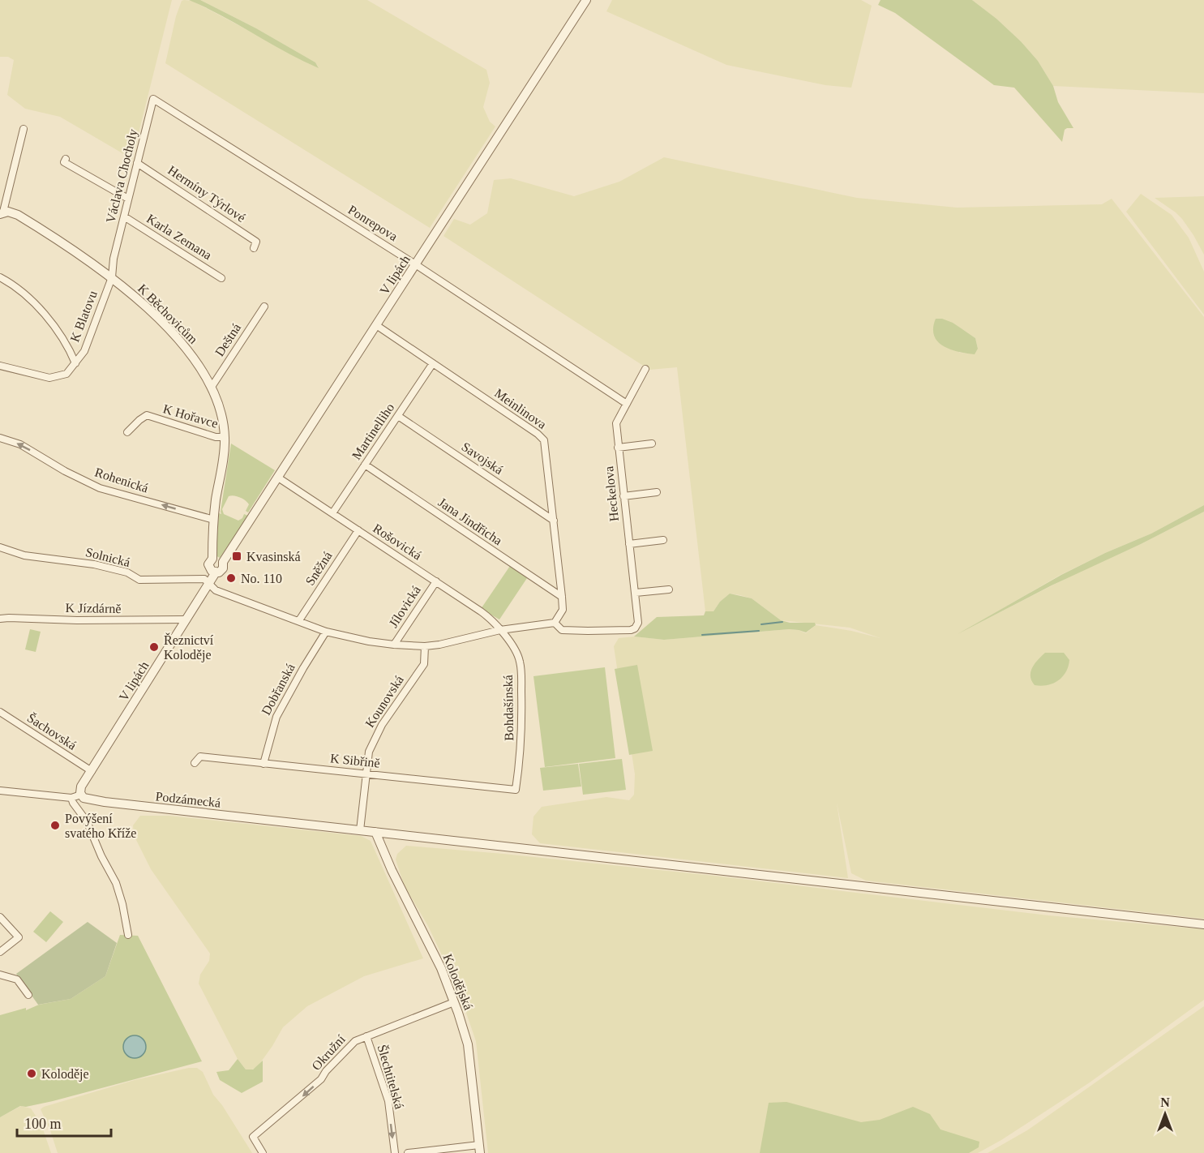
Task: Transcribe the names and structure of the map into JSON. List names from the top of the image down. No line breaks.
{"streets":{"street":["Václava Chocholy","Hermíny Týrlové","Ponrepova","Karla Zemana","V lipách","K Běchovicům","K Blatovu","Deštná","Meinlinova","K Hořavce","Martinelliho","Savojská","Rohenická","Heckelova","Jana Jindřicha","Rošovická","Solnická","Sněžná","Jílovická","K Jízdárně","Dobřanská","Kounovská","Bohdašínská","Šachovská","K Sibřině","Podzámecká","Kolodějská","Okružní","Šlechtitelská"]},"crossings":[["Václava Chocholy","Hermíny Týrlové"],["Václava Chocholy","Ponrepova"],["Václava Chocholy","Karla Zemana"],["Václava Chocholy","K Běchovicům"],["Václava Chocholy","K Blatovu"],["Ponrepova","V lipách"],["Ponrepova","Heckelova"],["V lipách","K Běchovicům"],["V lipách","Meinlinova"],["V lipách","Rošovická"],["V lipách","Solnická"],["V lipách","K Jízdárně"],["V lipách","Šachovská"],["V lipách","Podzámecká"],["K Běchovicům","K Blatovu"],["K Běchovicům","Deštná"],["K Běchovicům","K Hořavce"],["K Běchovicům","Rohenická"],["Meinlinova","Martinelliho"],["Meinlinova","Savojská"],["Meinlinova","Heckelova"],["Meinlinova","Jana Jindřicha"],["Martinelliho","Savojská"],["Martinelliho","Jana Jindřicha"],["Martinelliho","Rošovická"],["Rošovická","Sněžná"],["Rošovická","Jílovická"],["Rošovická","Bohdašínská"],["Dobřanská","K Sibřině"],["Kounovská","K Sibřině"],["Kounovská","Podzámecká"],["Bohdašínská","K Sibřině"],["Podzámecká","Kolodějská"],["Kolodějská","Okružní"],["Okružní","Šlechtitelská"]],"one_way":["Rohenická","Okružní","Šlechtitelská"],"places":{"transit":["Kvasinská"],"other":["No. 110","Řeznictví Koloděje","Povýšení svatého Kříže","Koloděje"]},"scale_bar":"100 m","north":"top"}
